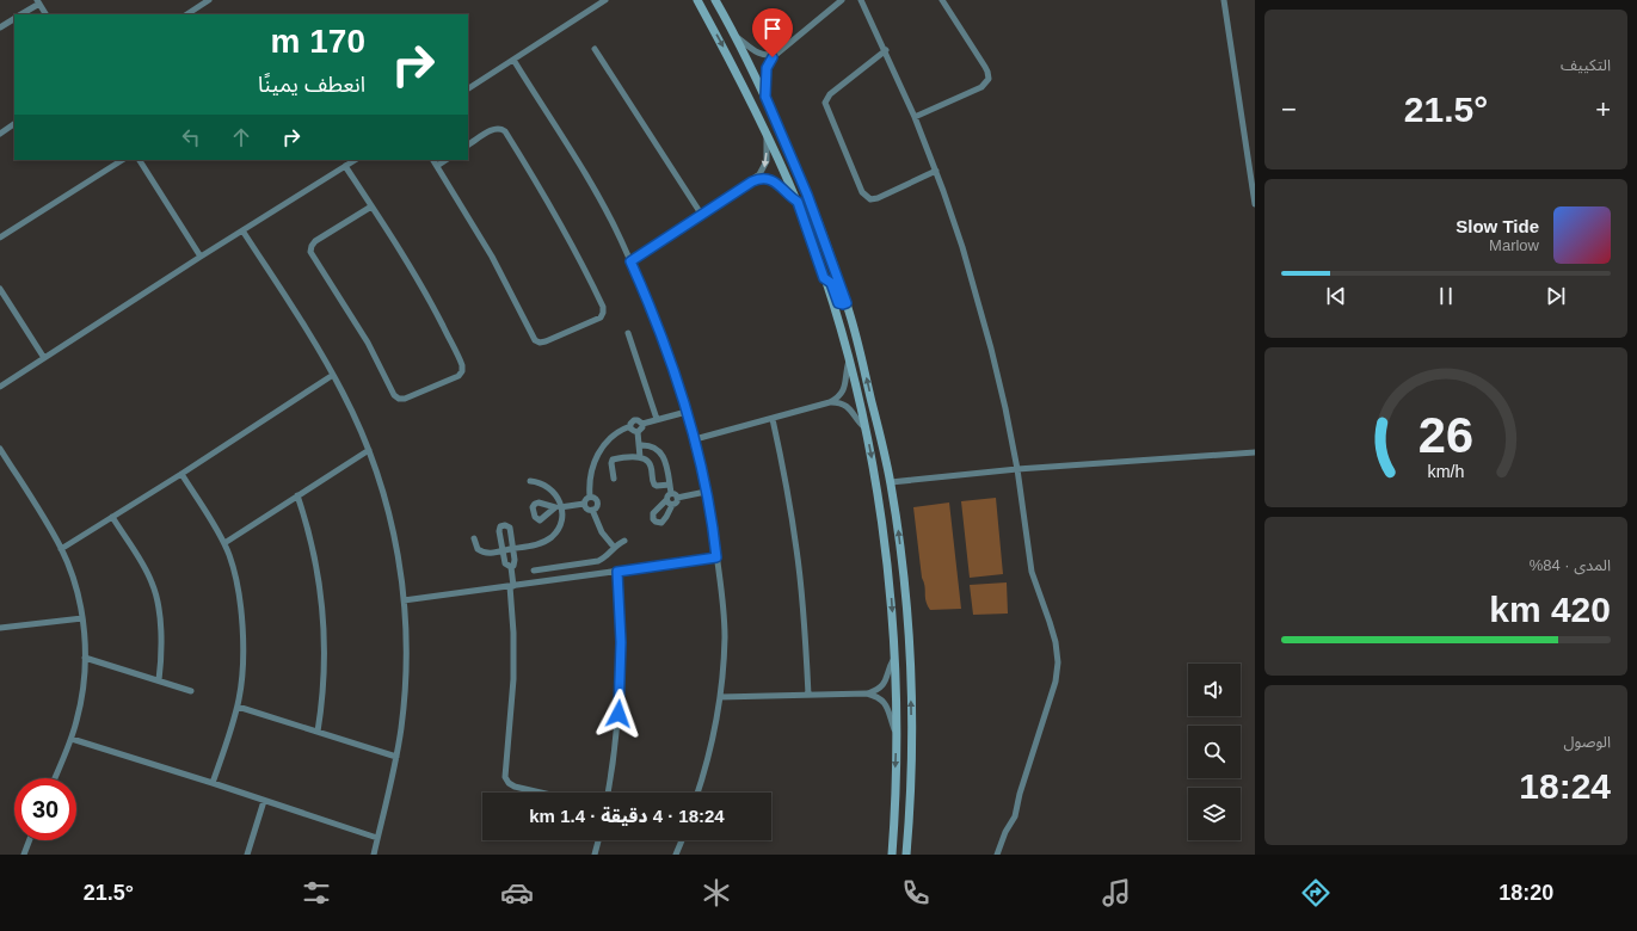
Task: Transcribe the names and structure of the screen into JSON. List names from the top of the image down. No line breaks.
{"page":{"tile":["التكييف",["المدى · 84%","420 km"],["الوصول","18:24"]],"turn":["170 m","انعطف يمينًا"],"heat":["−","21.5°","+"],"song":["Slow Tide","Marlow"],"limit":"30","trip":"18:24 · 4 دقيقة · 1.4 km","tabs":["18:20","21.5°"],"gauge":["26","km/h"]}}
